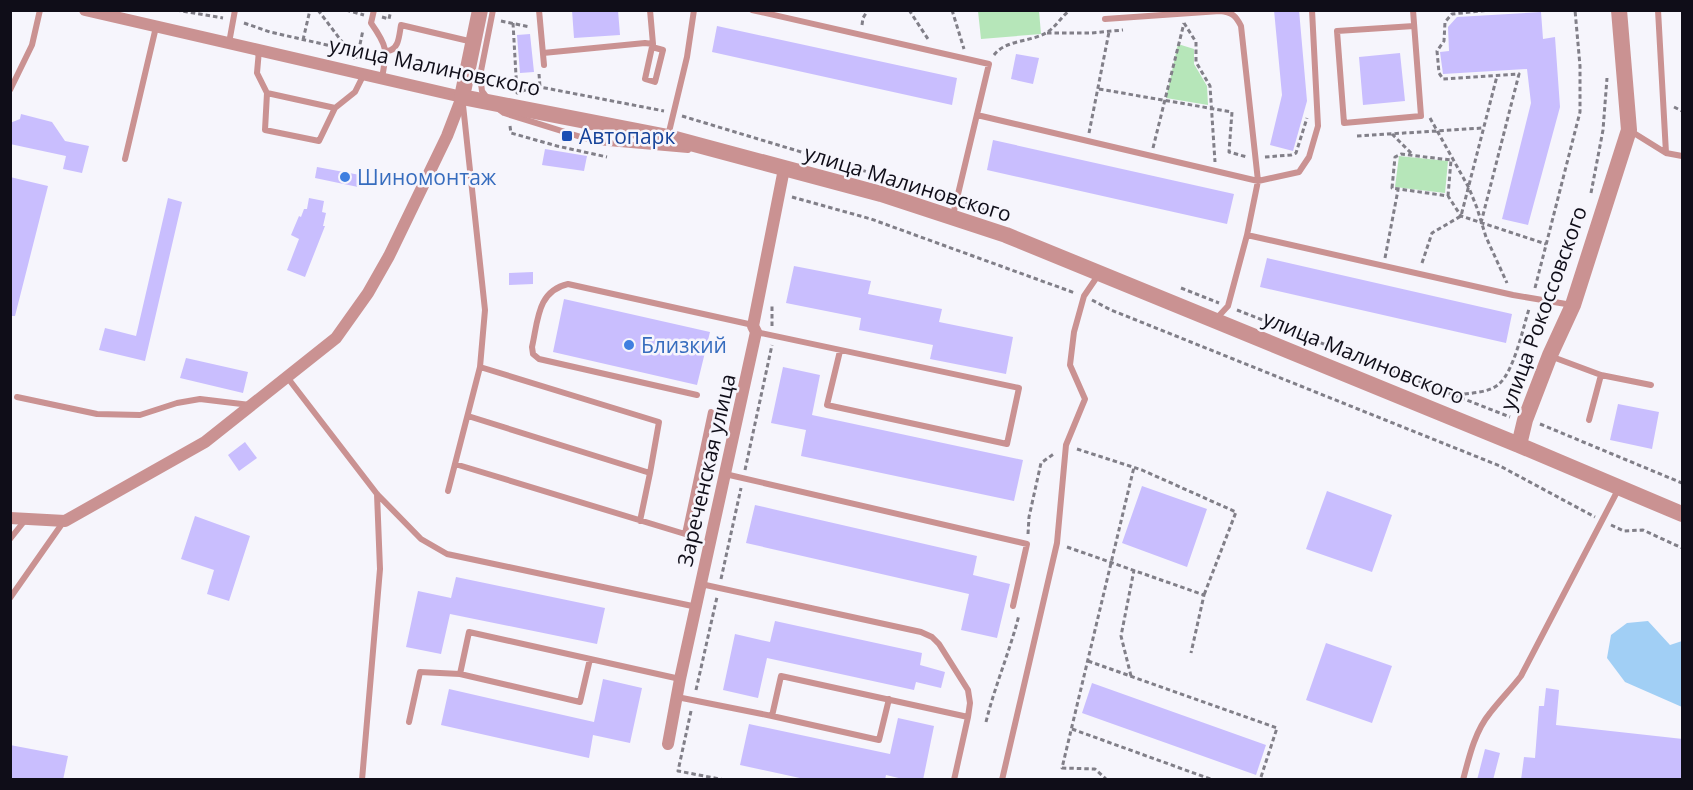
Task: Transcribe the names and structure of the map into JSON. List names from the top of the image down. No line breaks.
{"streets":{"street":["улица Малиновского","улица Рокоссовского","Зареченская улица"]},"crossings":[["улица Малиновского","улица Рокоссовского"],["улица Малиновского","Зареченская улица"]],"places":{"transit":["Автопарк"],"other":["Шиномонтаж","Близкий"]}}
